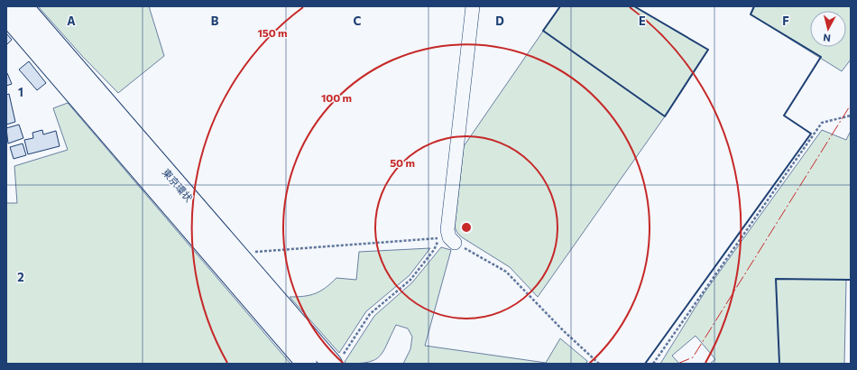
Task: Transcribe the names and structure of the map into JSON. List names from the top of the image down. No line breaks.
{"streets":{"highway":["東京環状"]},"north":"bottom","grid":{"columns":["A","B","C","D","E","F"],"rows":["1","2"]},"rings":["150 m","100 m","50 m"]}
